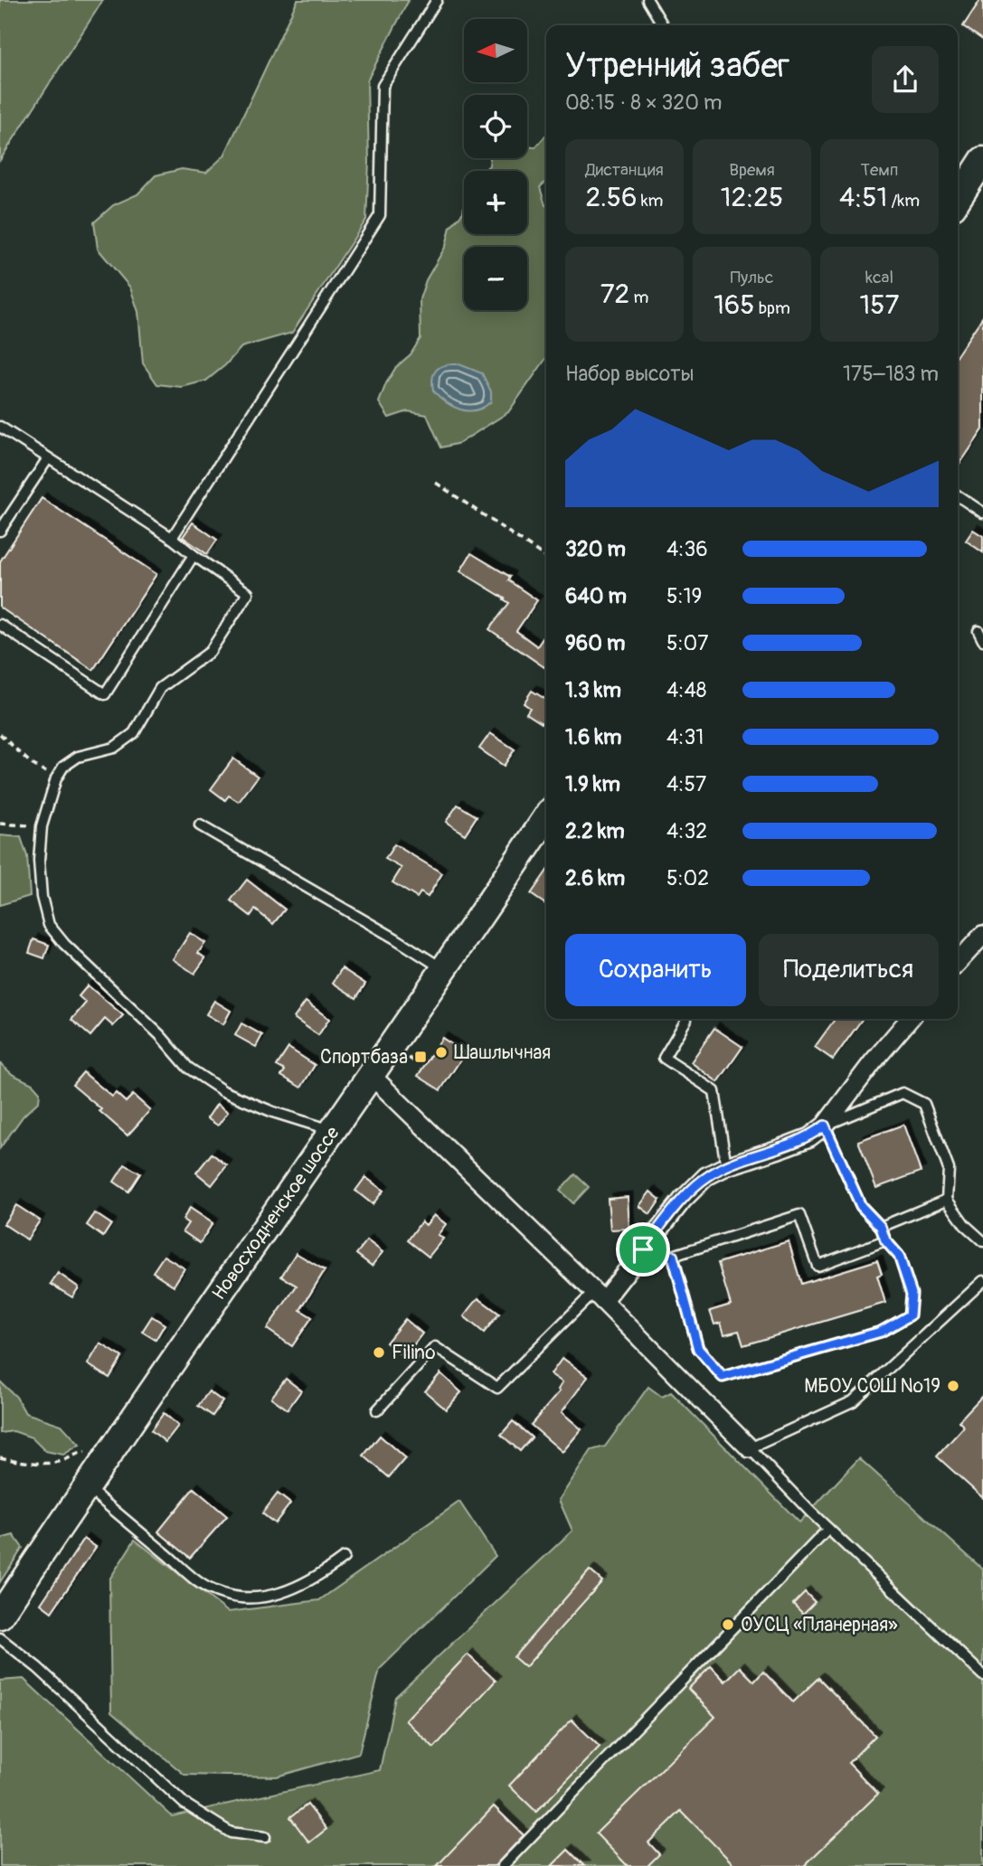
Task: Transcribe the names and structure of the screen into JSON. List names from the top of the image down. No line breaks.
{"streets":{"main road":["Новосходненское шоссе"]},"places":{"other":["Шашлычная","Filino","МБОУ СОШ №19","ОУСЦ «Планерная»"],"transit":["Спортбаза"]},"north":"left","page":{"map_buttons":["+","−"],"heading":["Утренний забег","08:15 · 8 × 320 m"],"stats":[["Дистанция","2.56 km"],["Время","12:25"],["Темп","4:51 /km"],["72 m"],["Пульс","165 bpm"],["kcal","157"]],"chart":["Набор высоты","175–183 m"],"list":[{"name":"320 m","note":"4:36"},{"name":"640 m","note":"5:19"},{"name":"960 m","note":"5:07"},{"name":"1.3 km","note":"4:48"},{"name":"1.6 km","note":"4:31"},{"name":"1.9 km","note":"4:57"},{"name":"2.2 km","note":"4:32"},{"name":"2.6 km","note":"5:02"}],"buttons":["Сохранить","Поделиться"]}}
